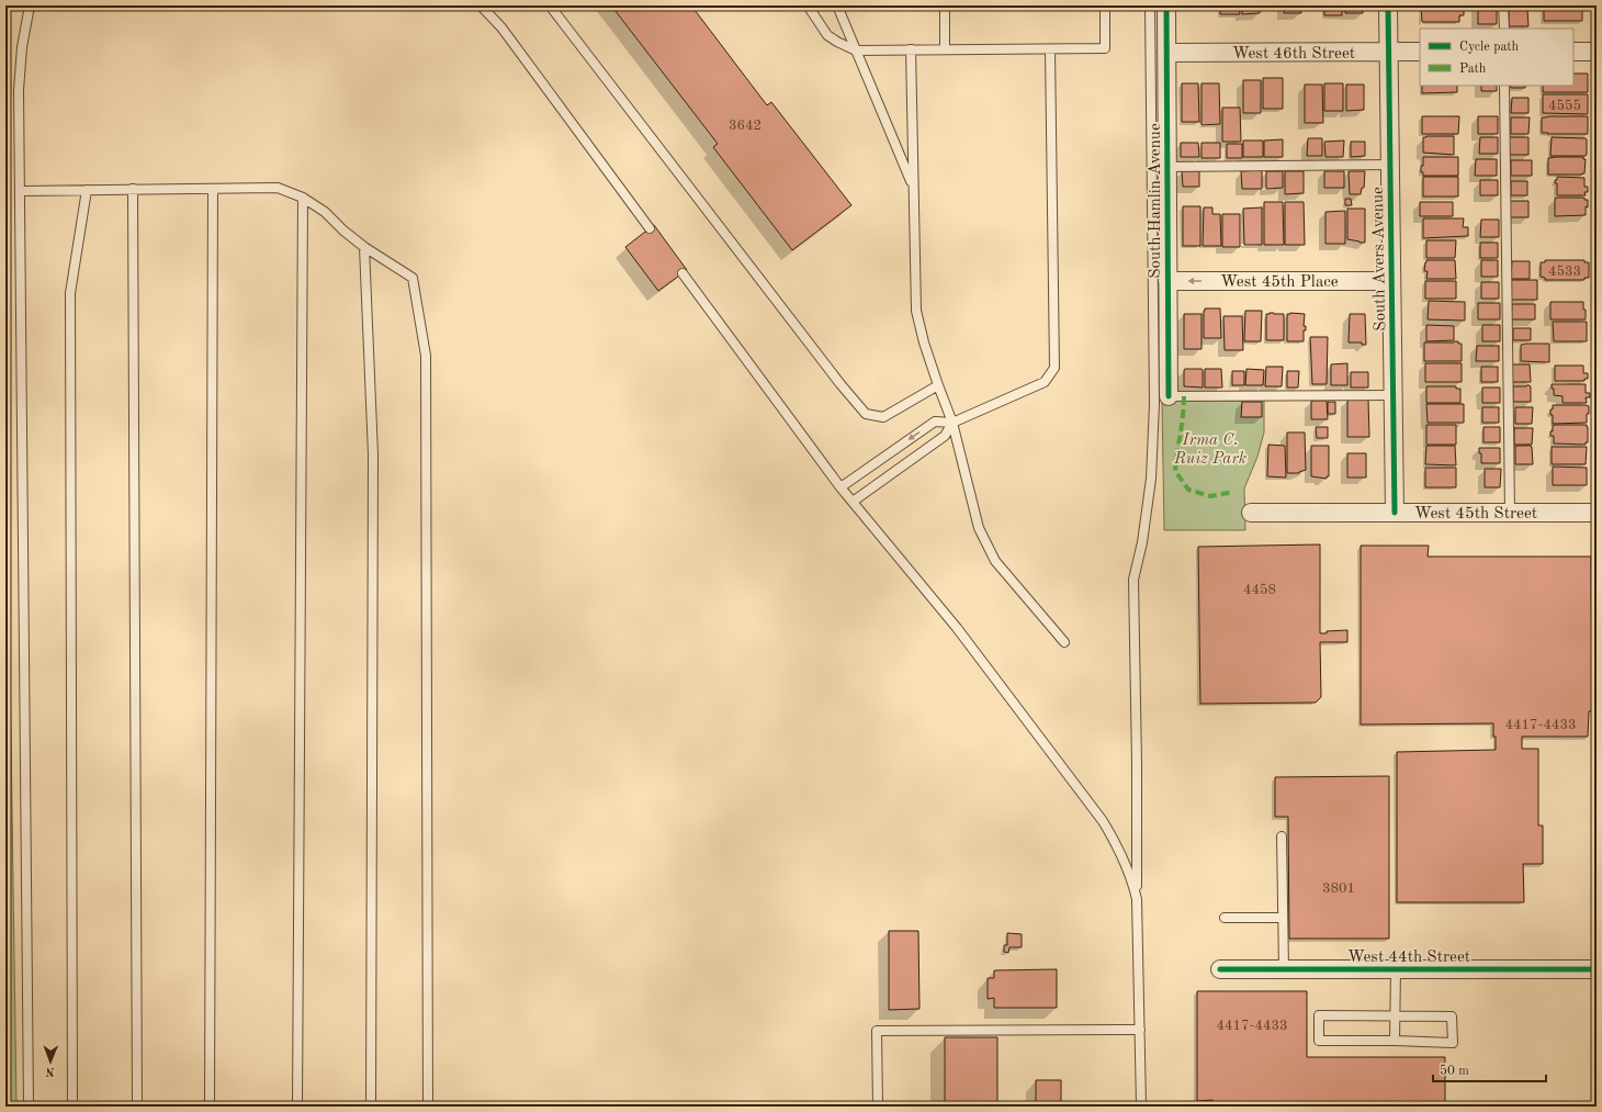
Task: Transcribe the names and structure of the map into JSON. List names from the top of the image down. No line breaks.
{"streets":{"street":["West 46th Street","South Hamlin Avenue","South Avers Avenue","West 45th Place","West 45th Street","West 44th Street"]},"crossings":[["West 46th Street","South Hamlin Avenue"],["West 46th Street","South Avers Avenue"],["South Hamlin Avenue","West 45th Place"],["South Avers Avenue","West 45th Place"],["South Avers Avenue","West 45th Street"]],"one_way":["West 45th Place"],"parks":["Irma C. Ruiz Park"],"house_numbers":["4555","3642","4533","4458","4417-4433","3801","4417-4433"],"legend":["Cycle path","Path"],"scale_bar":"50 m","north":"bottom"}
